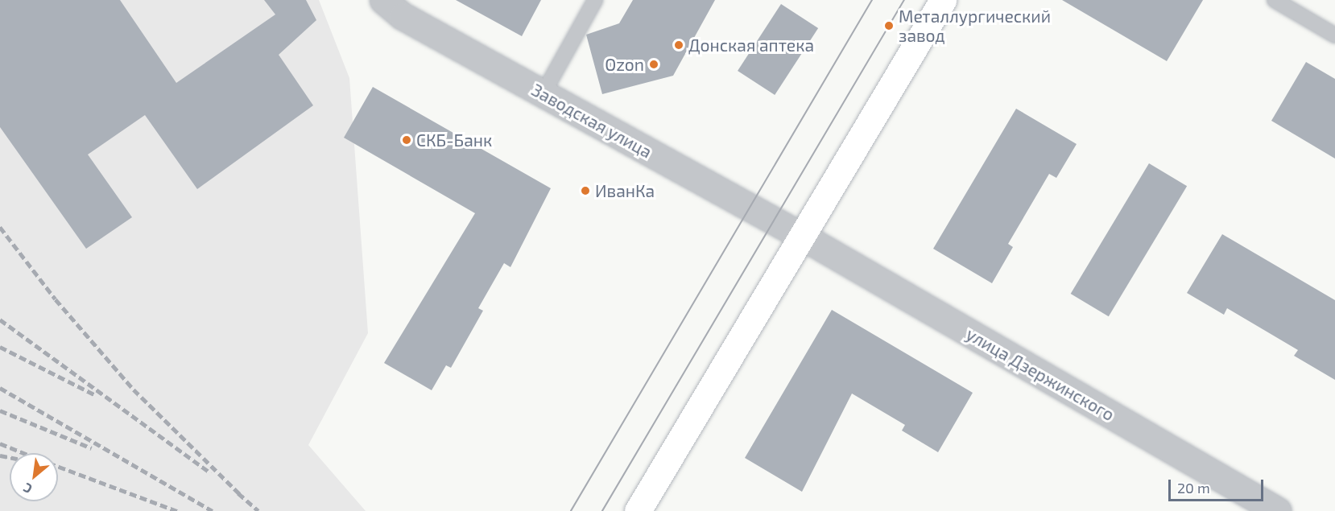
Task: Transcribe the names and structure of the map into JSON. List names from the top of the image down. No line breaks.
{"streets":{"street":["Заводская улица","улица Дзержинского"]},"crossings":[["Заводская улица","улица Дзержинского"]],"places":["Металлургический завод","Донская аптека","Ozon","СКБ-Банк","ИванКа"],"scale_bar":"20 m","north":"bottom left"}
